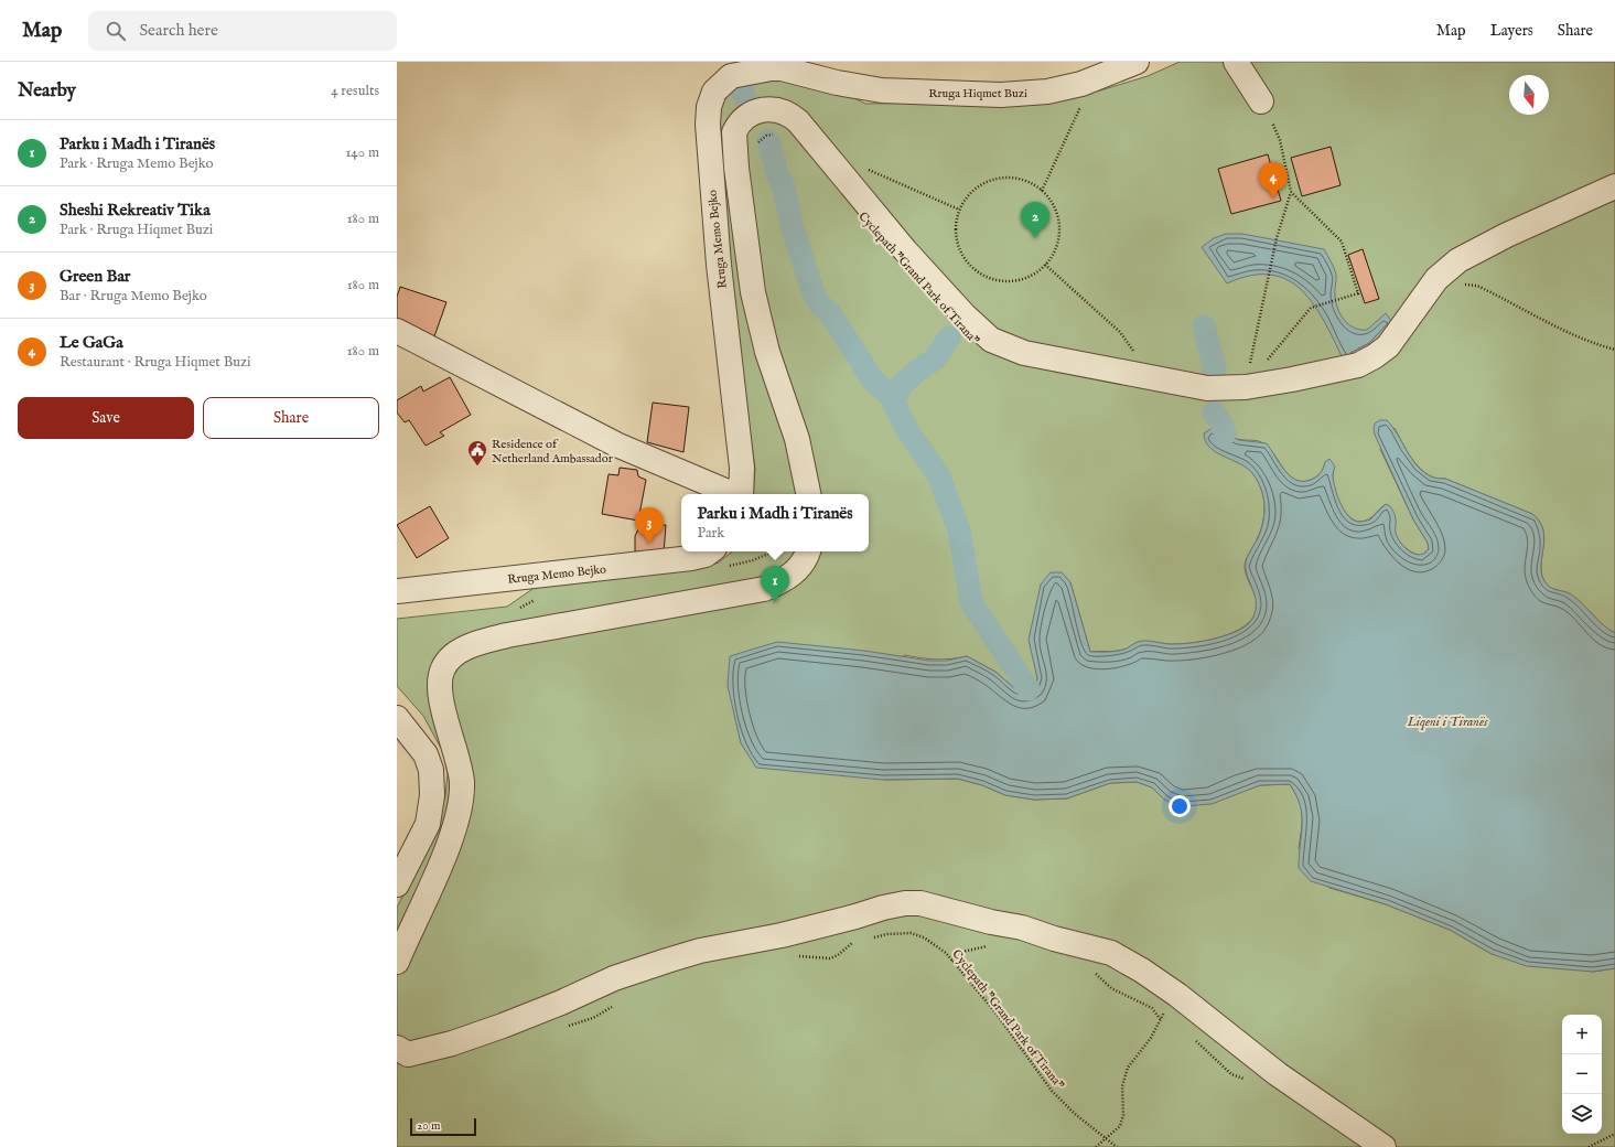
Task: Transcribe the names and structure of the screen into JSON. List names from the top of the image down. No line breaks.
{"streets":{"street":["Rruga Hiqmet Buzi","Rruga Memo Bejko"],"path":["Cyclepath \"Grand Park of Tirana\""]},"crossings":[["Rruga Hiqmet Buzi","Rruga Memo Bejko"]],"water":["Liqeni i Tiranës"],"places":{"public building":["Residence of Netherland Ambassador"]},"scale_bar":"20 m","north":"bottom","page":{"header":"Map","search":"Search here","nav":["Map","Layers","Share"],"heading":["Nearby","4 results"],"list":[{"mark":"1","name":"Parku i Madh i Tiranës","note":"Park · Rruga Memo Bejko","value":"140 m"},{"mark":"2","name":"Sheshi Rekreativ Tika","note":"Park · Rruga Hiqmet Buzi","value":"180 m"},{"mark":"3","name":"Green Bar","note":"Bar · Rruga Memo Bejko","value":"180 m"},{"mark":"4","name":"Le GaGa","note":"Restaurant · Rruga Hiqmet Buzi","value":"180 m"}],"pins":["4","2","3","1"],"buttons":["Save","Share"],"popup":["Parku i Madh i Tiranës","Park"],"map_buttons":["+","−"],"scale":"20 m"}}
